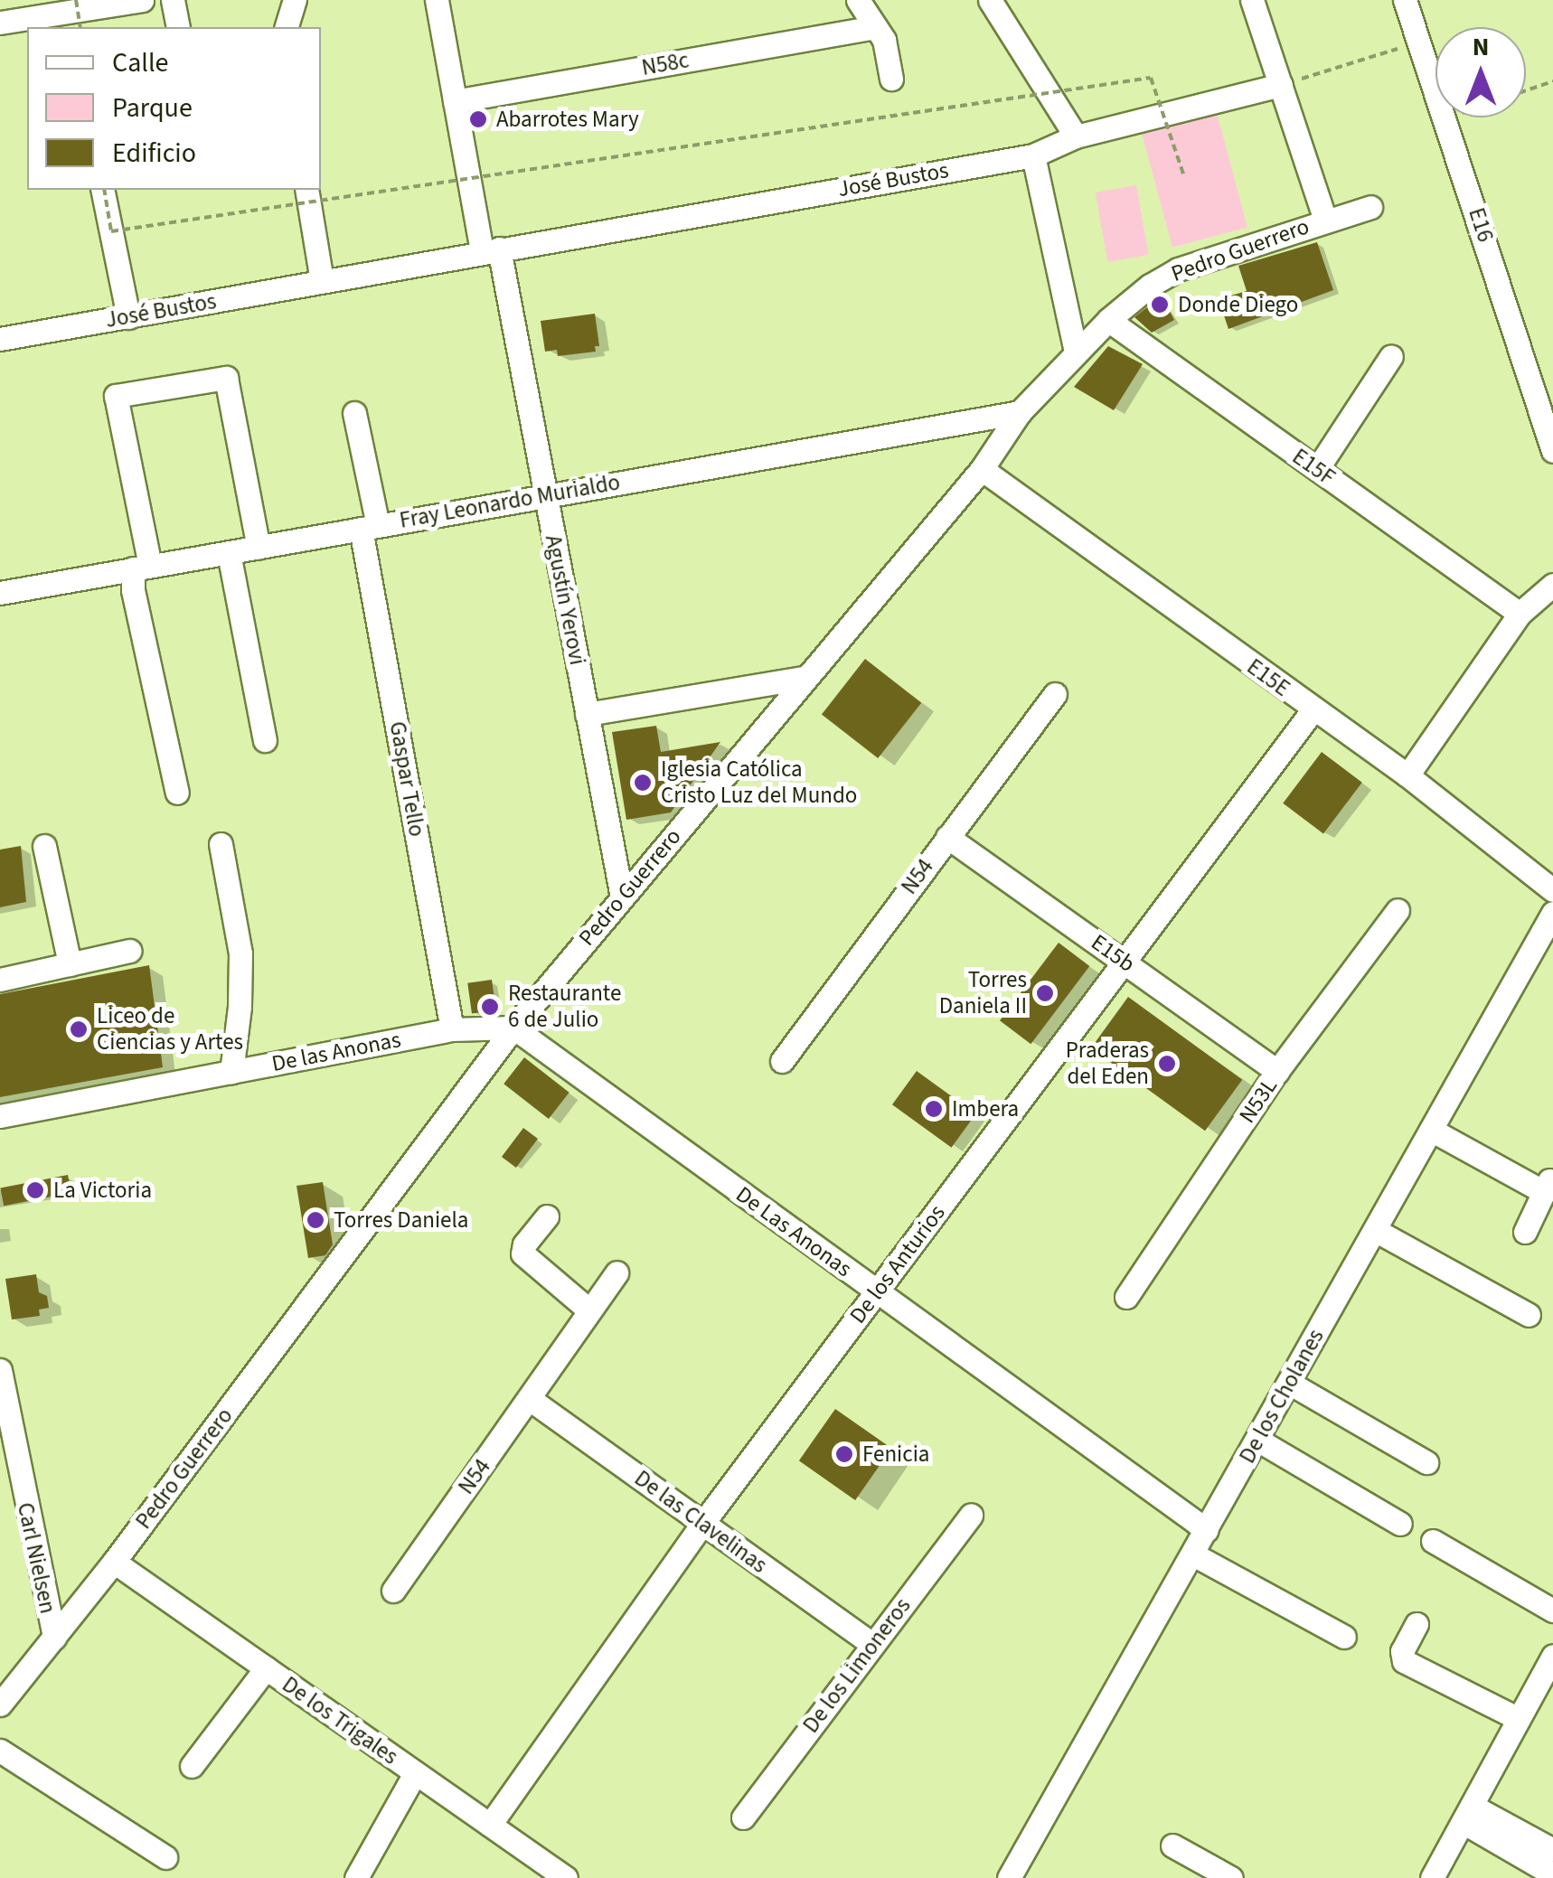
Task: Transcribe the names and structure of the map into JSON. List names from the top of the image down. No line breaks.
{"streets":{"street":["N58c","José Bustos","E16","Pedro Guerrero","E15F","Fray Leonardo Murialdo","Agustín Yerovi","E15E","Gaspar Tello","N54","E15b","De las Anonas","N53L","De Las Anonas","De los Anturios","De los Cholanes","De las Clavelinas","Carl Nielsen","De los Limoneros","De los Trigales"]},"crossings":[["N58c","Agustín Yerovi"],["José Bustos","Agustín Yerovi"],["Pedro Guerrero","E15F"],["Pedro Guerrero","Fray Leonardo Murialdo"],["Pedro Guerrero","Agustín Yerovi"],["Pedro Guerrero","E15E"],["Pedro Guerrero","De las Anonas"],["Pedro Guerrero","De Las Anonas"],["Pedro Guerrero","Carl Nielsen"],["Pedro Guerrero","De los Trigales"],["Fray Leonardo Murialdo","Agustín Yerovi"],["Fray Leonardo Murialdo","Gaspar Tello"],["E15E","De los Anturios"],["Gaspar Tello","De las Anonas"],["N54","E15b"],["N54","De las Clavelinas"],["E15b","N53L"],["E15b","De los Anturios"],["De las Anonas","De Las Anonas"],["De Las Anonas","De los Anturios"],["De Las Anonas","De los Cholanes"],["De los Anturios","De las Clavelinas"],["De los Anturios","De los Trigales"],["De las Clavelinas","De los Limoneros"]],"places":["Abarrotes Mary","Donde Diego","Iglesia Católica Cristo Luz del Mundo","Torres Daniela II","Restaurante 6 de Julio","Liceo de Ciencias y Artes","Praderas del Eden","Imbera","La Victoria","Torres Daniela","Fenicia"],"legend":["Calle","Parque","Edificio"],"north":"top"}
